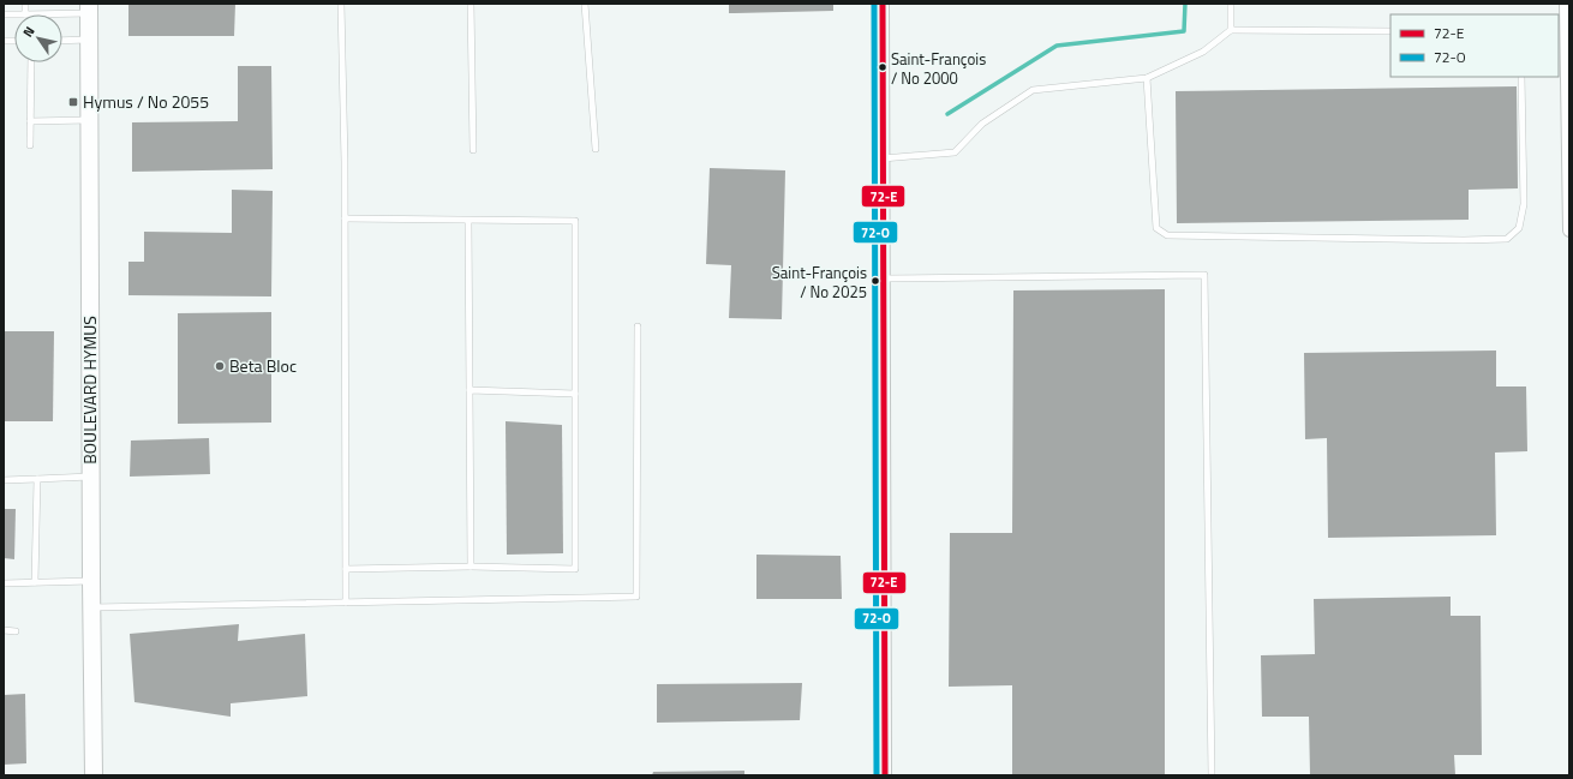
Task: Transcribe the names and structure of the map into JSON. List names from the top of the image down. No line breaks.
{"streets":{"street":["BOULEVARD HYMUS"]},"places":{"other":["Saint-François / No 2000","Saint-François / No 2025","Beta Bloc"],"transit":["Hymus / No 2055"]},"lines":["transit line 72-E","transit line 72-O"],"legend":["72-E","72-O"],"north":"top left"}
